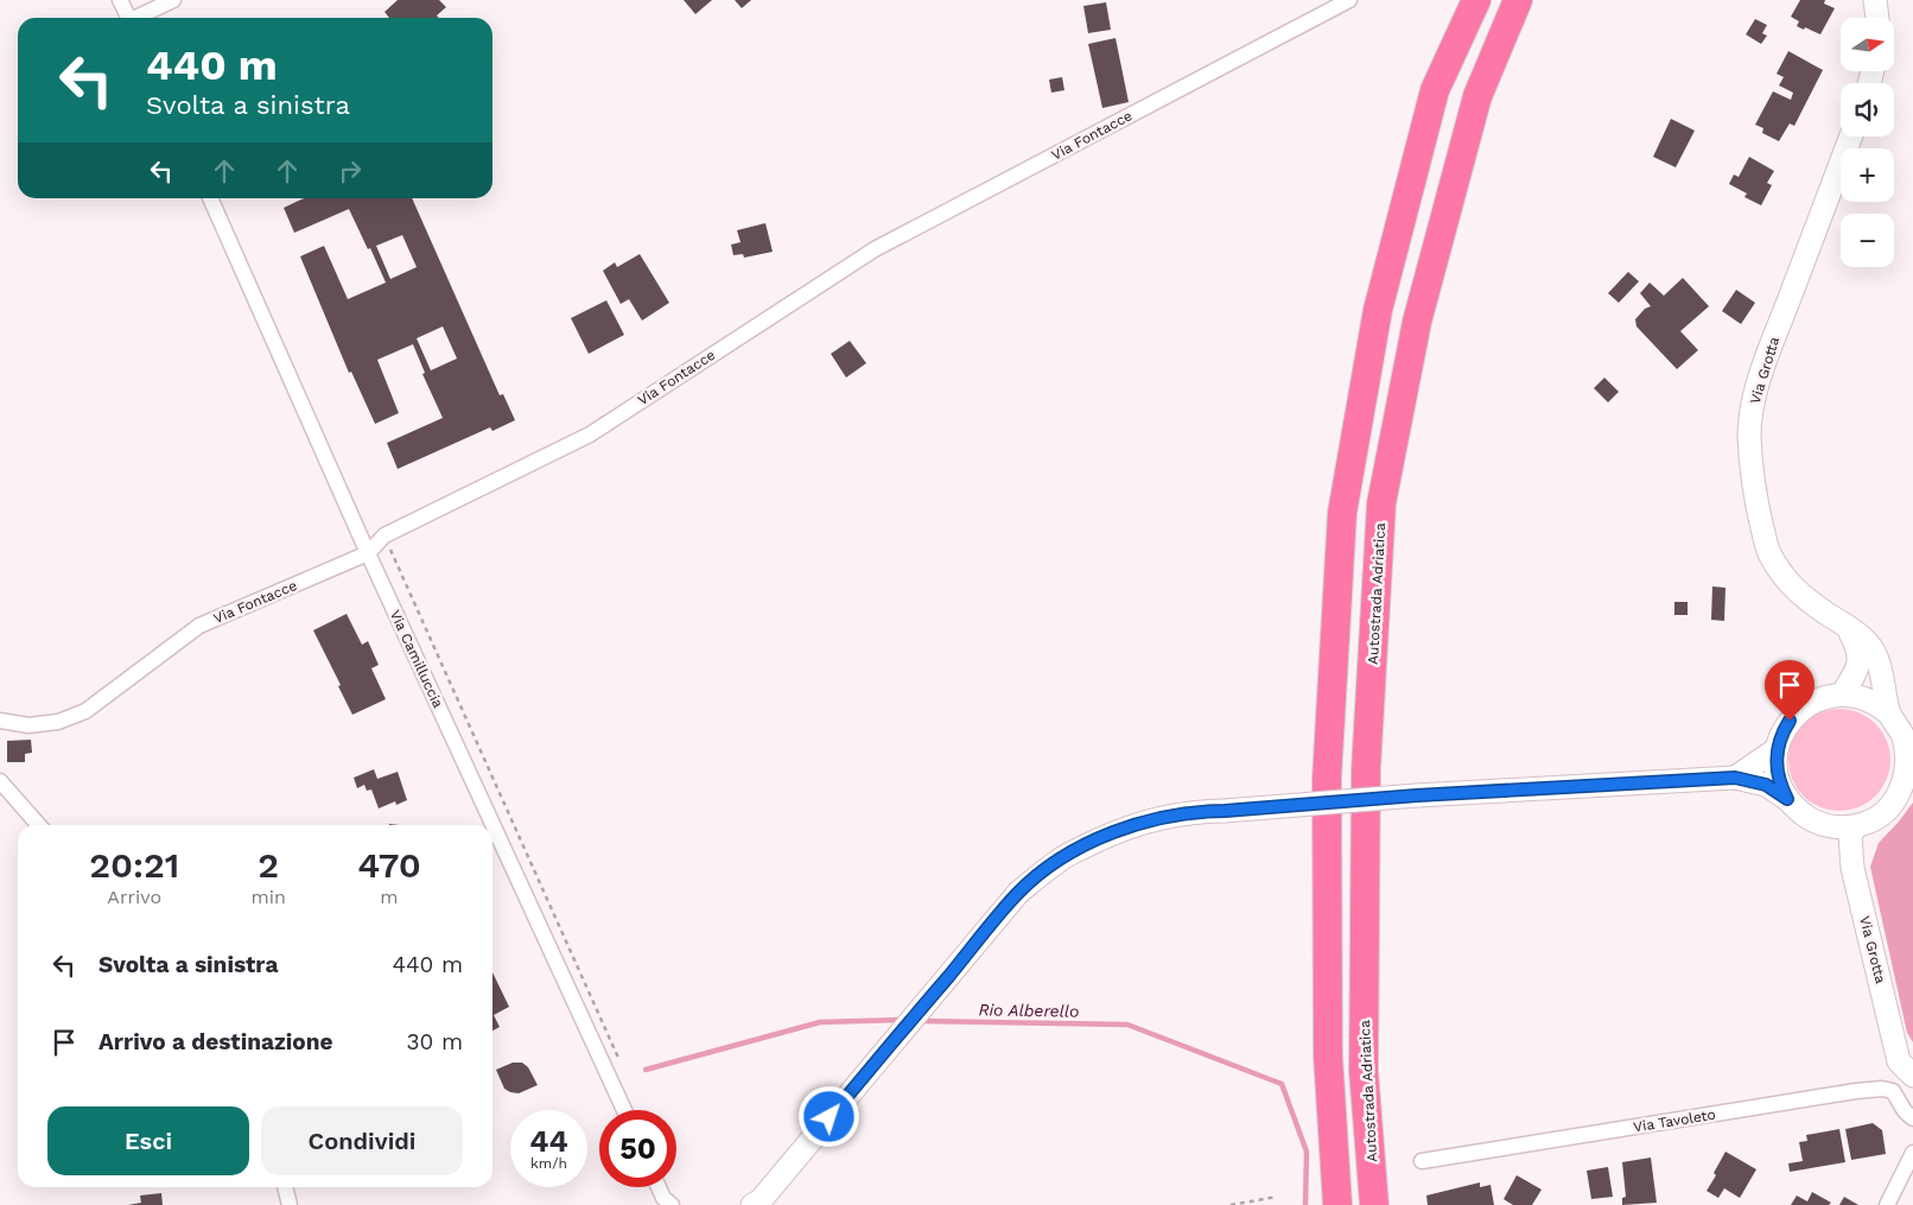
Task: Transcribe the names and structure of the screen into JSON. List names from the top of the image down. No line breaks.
{"streets":{"highway":["Autostrada Adriatica"],"main road":["Via Grotta"],"street":["Via Fontacce","Via Camilluccia","Via Tavoleto"]},"crossings":[["Via Fontacce","Via Camilluccia"]],"water":["Rio Alberello"],"north":"right","page":{"map_buttons":["+","−"],"turn":["440 m","Svolta a sinistra"],"eta":["20:21","Arrivo","2","min","470","m"],"list":[{"name":"Svolta a sinistra","value":"440 m"},{"name":"Arrivo a destinazione","value":"30 m"}],"buttons":["Esci","Condividi"],"speed":"44 km/h","limit":"50"}}
